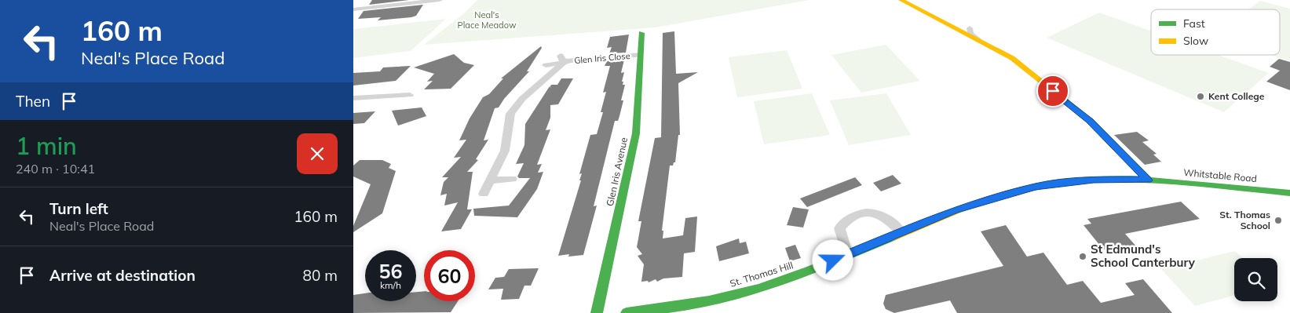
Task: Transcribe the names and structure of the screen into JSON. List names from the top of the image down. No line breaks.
{"streets":{"street":["Glen Iris Close","Glen Iris Avenue","Whitstable Road","St. Thomas Hill"]},"crossings":[["Glen Iris Close","Glen Iris Avenue"],["Whitstable Road","St. Thomas Hill"]],"parks":["Neal's Place Meadow"],"places":["Kent College","St. Thomas School","St Edmund's School Canterbury"],"legend":["Fast","Slow"],"page":{"turn":["160 m","Neal's Place Road"],"then":"Then","heading":["1 min","240 m · 10:41"],"list":[{"name":"Turn left","note":"Neal's Place Road","value":"160 m"},{"name":"Arrive at destination","value":"80 m"}],"speed":"56 km/h","limit":"60"}}
